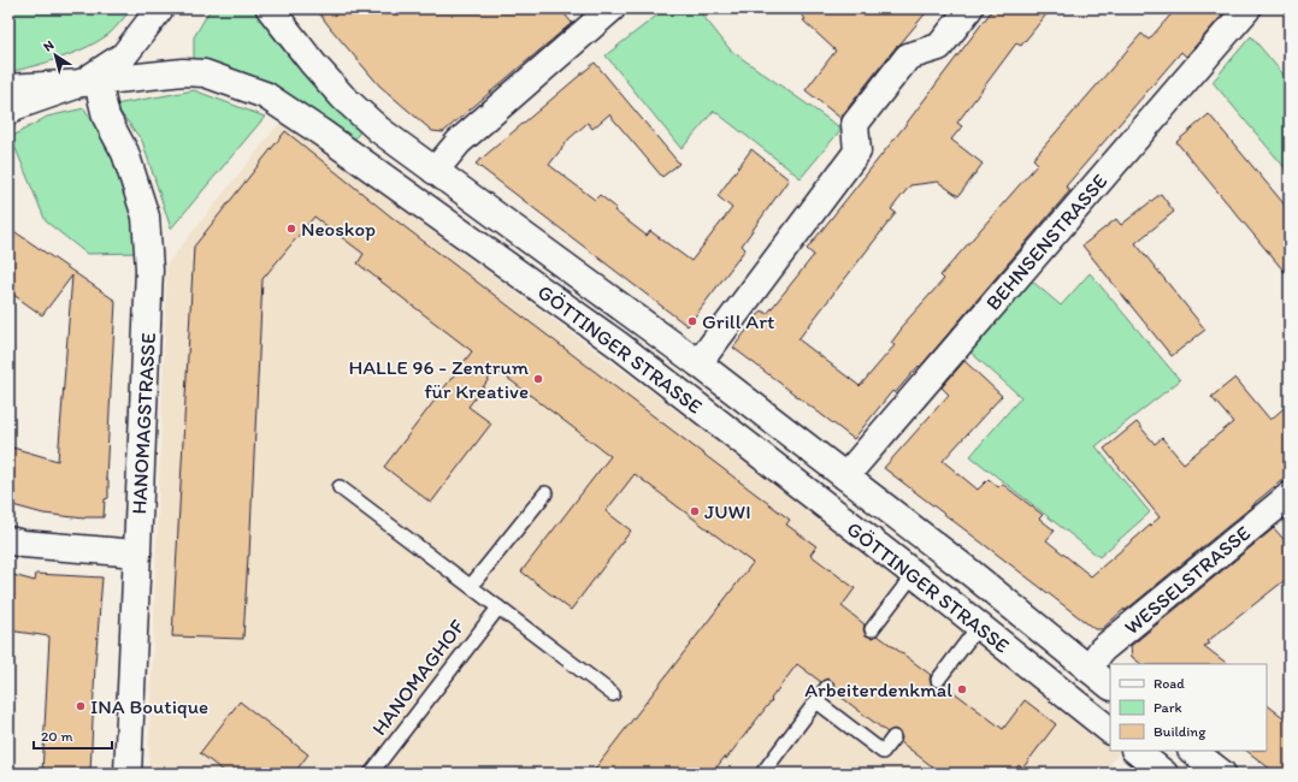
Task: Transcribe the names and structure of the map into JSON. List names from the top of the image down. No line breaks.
{"streets":{"main road":["BEHNSENSTRASSE","GÖTTINGER STRASSE","HANOMAGSTRASSE","WESSELSTRASSE"],"lane":["HANOMAGHOF"]},"crossings":[["BEHNSENSTRASSE","GÖTTINGER STRASSE"],["GÖTTINGER STRASSE","HANOMAGSTRASSE"],["GÖTTINGER STRASSE","WESSELSTRASSE"]],"places":["Neoskop","Grill Art","HALLE 96 - Zentrum für Kreative","JUWI","Arbeiterdenkmal","INA Boutique"],"legend":["Road","Park","Building"],"scale_bar":"20 m","north":"top left"}
